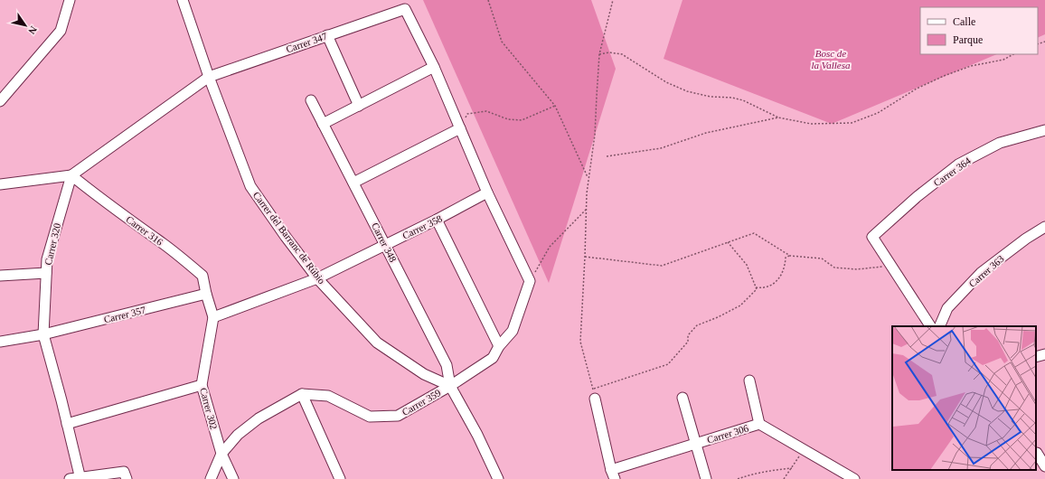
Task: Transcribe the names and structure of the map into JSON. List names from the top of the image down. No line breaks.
{"streets":{"street":["Carrer 347","Carrer 364","Carrer 358","Carrer 316","Carrer del Barranc de Rúbio","Carrer 348","Carrer 320","Carrer 363","Carrer 357","Carrer 359","Carrer 302","Carrer 306"]},"crossings":[["Carrer 347","Carrer del Barranc de Rúbio"],["Carrer 358","Carrer del Barranc de Rúbio"],["Carrer 358","Carrer 348"],["Carrer 358","Carrer 302"],["Carrer 316","Carrer 320"],["Carrer 316","Carrer 357"],["Carrer 316","Carrer 302"],["Carrer del Barranc de Rúbio","Carrer 348"],["Carrer del Barranc de Rúbio","Carrer 359"],["Carrer 348","Carrer 359"],["Carrer 320","Carrer 357"],["Carrer 357","Carrer 302"]],"parks":["Bosc de la Vallesa"],"legend":["Calle","Parque"],"north":"bottom right"}
